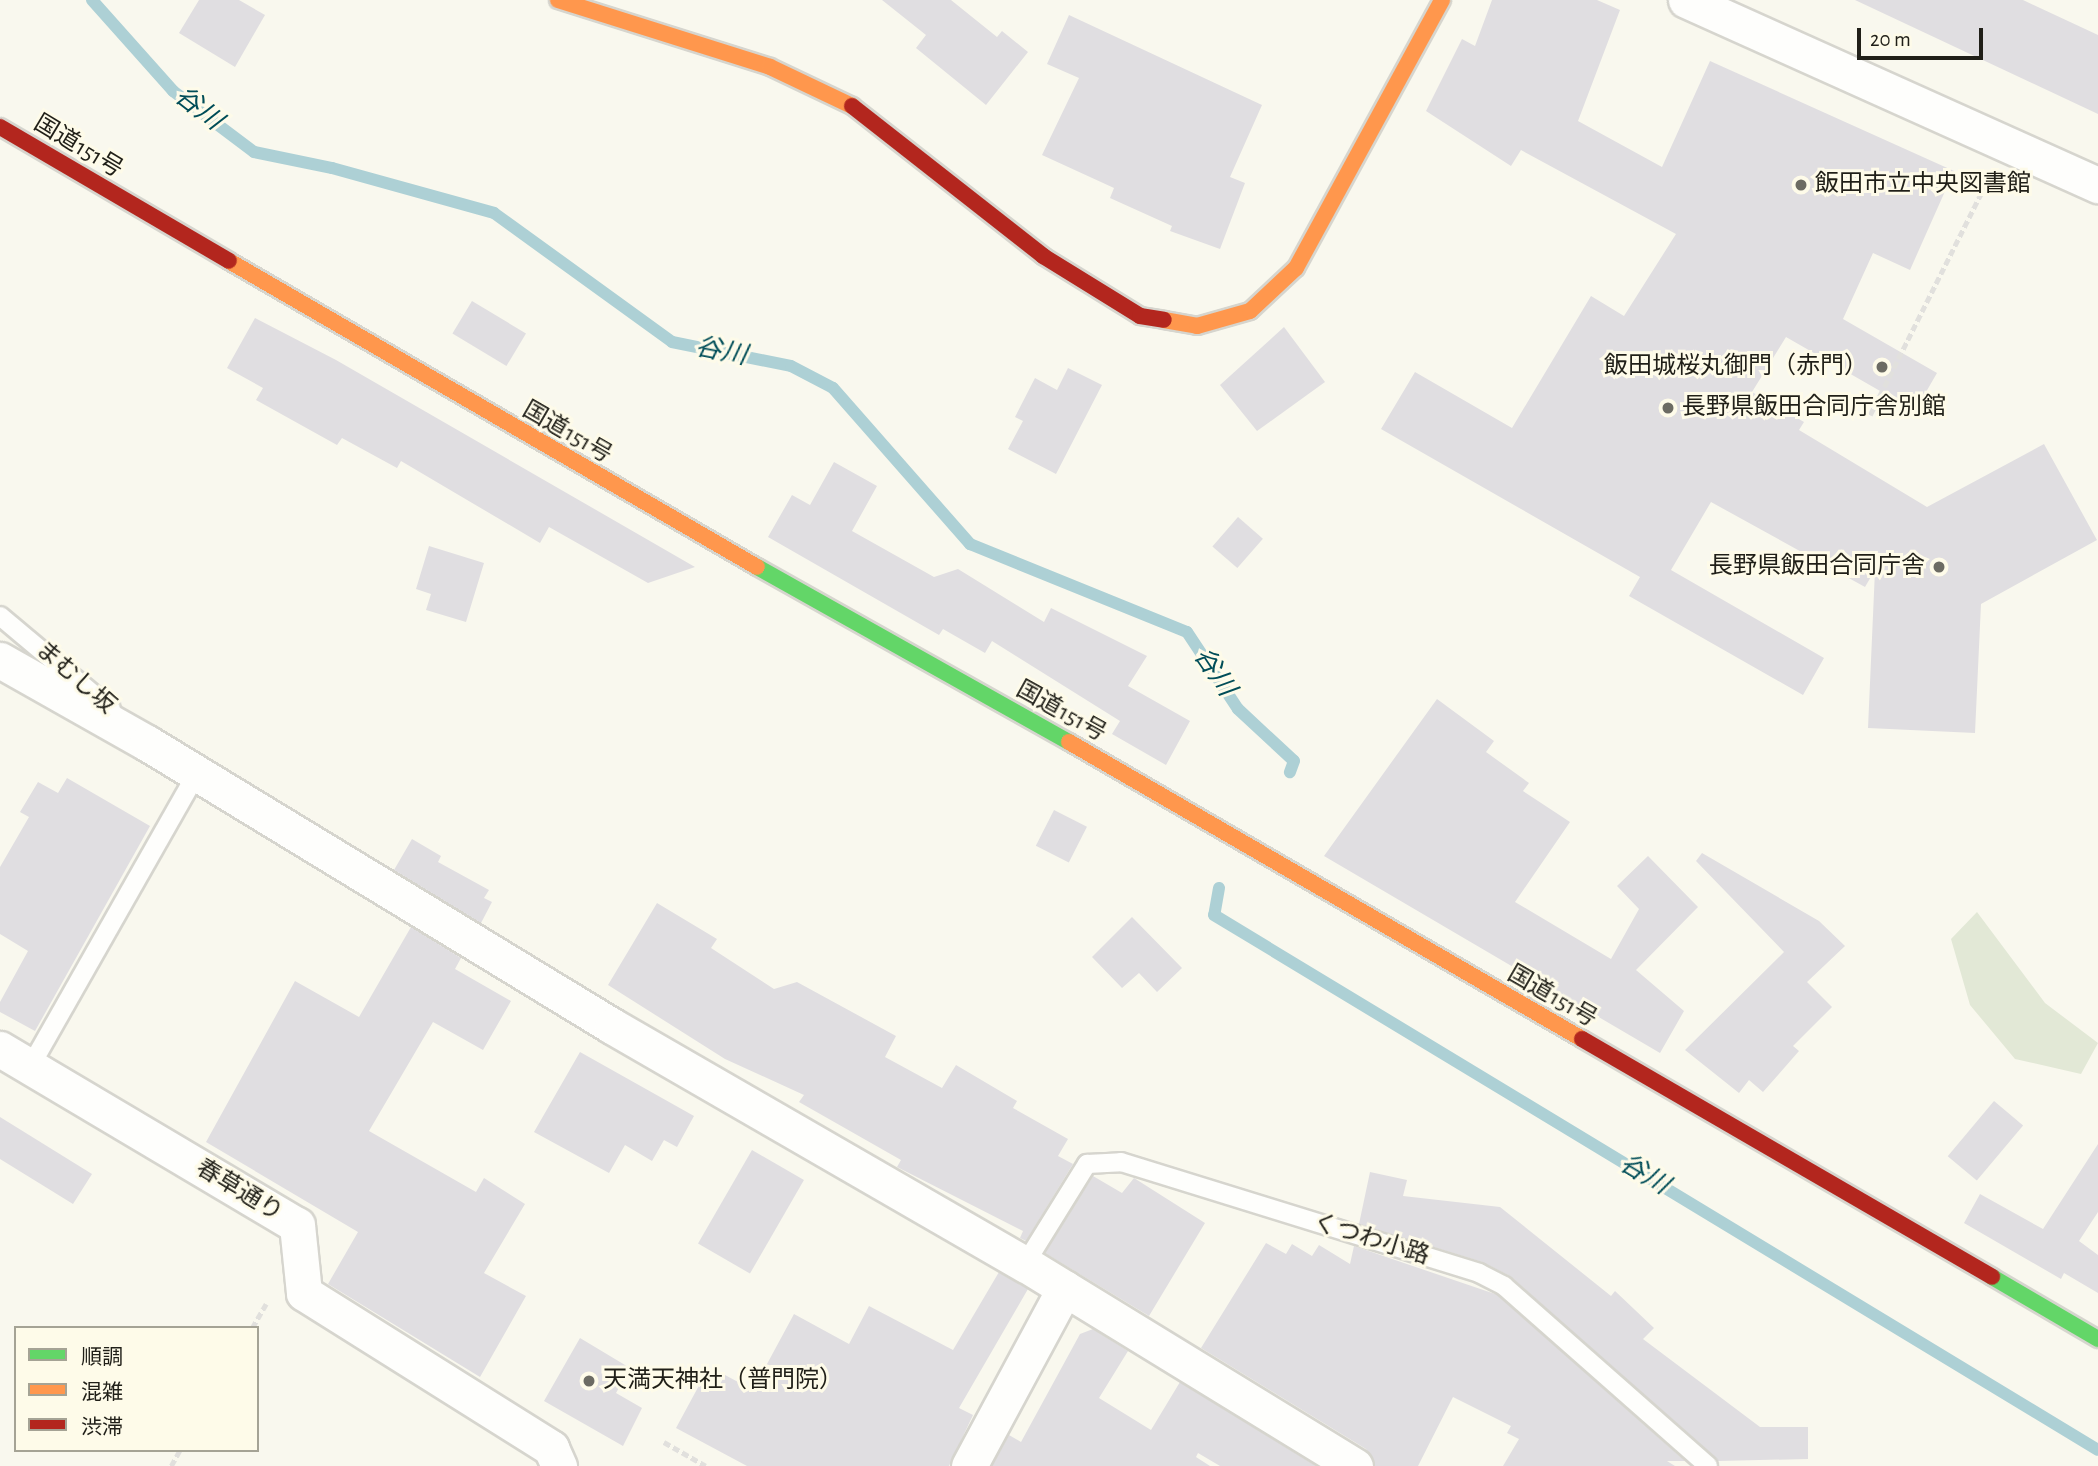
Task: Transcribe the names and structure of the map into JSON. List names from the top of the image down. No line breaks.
{"streets":{"main road":["国道151号"],"street":["春草通り"],"lane":["まむし坂","くつわ小路"]},"water":["谷川"],"places":["飯田市立中央図書館","飯田城桜丸御門（赤門）","長野県飯田合同庁舎別館","長野県飯田合同庁舎","天満天神社（普門院）"],"legend":["順調","混雑","渋滞"],"scale_bar":"20 m"}
